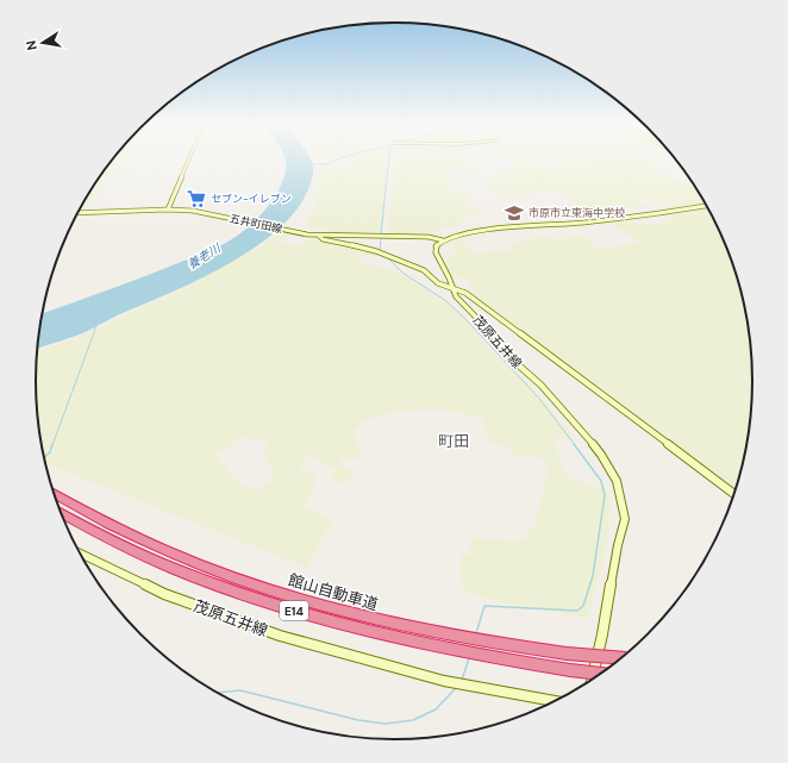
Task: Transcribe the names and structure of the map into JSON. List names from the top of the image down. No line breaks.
{"streets":{"highway":["館山自動車道","E14"],"main road":["五井町田線","茂原五井線"]},"crossings":[["五井町田線","茂原五井線"]],"districts":["町田"],"water":["養老川"],"places":{"supermarket":["セブン-イレブン"],"school or university":["市原市立東海中学校"]},"north":"left"}
